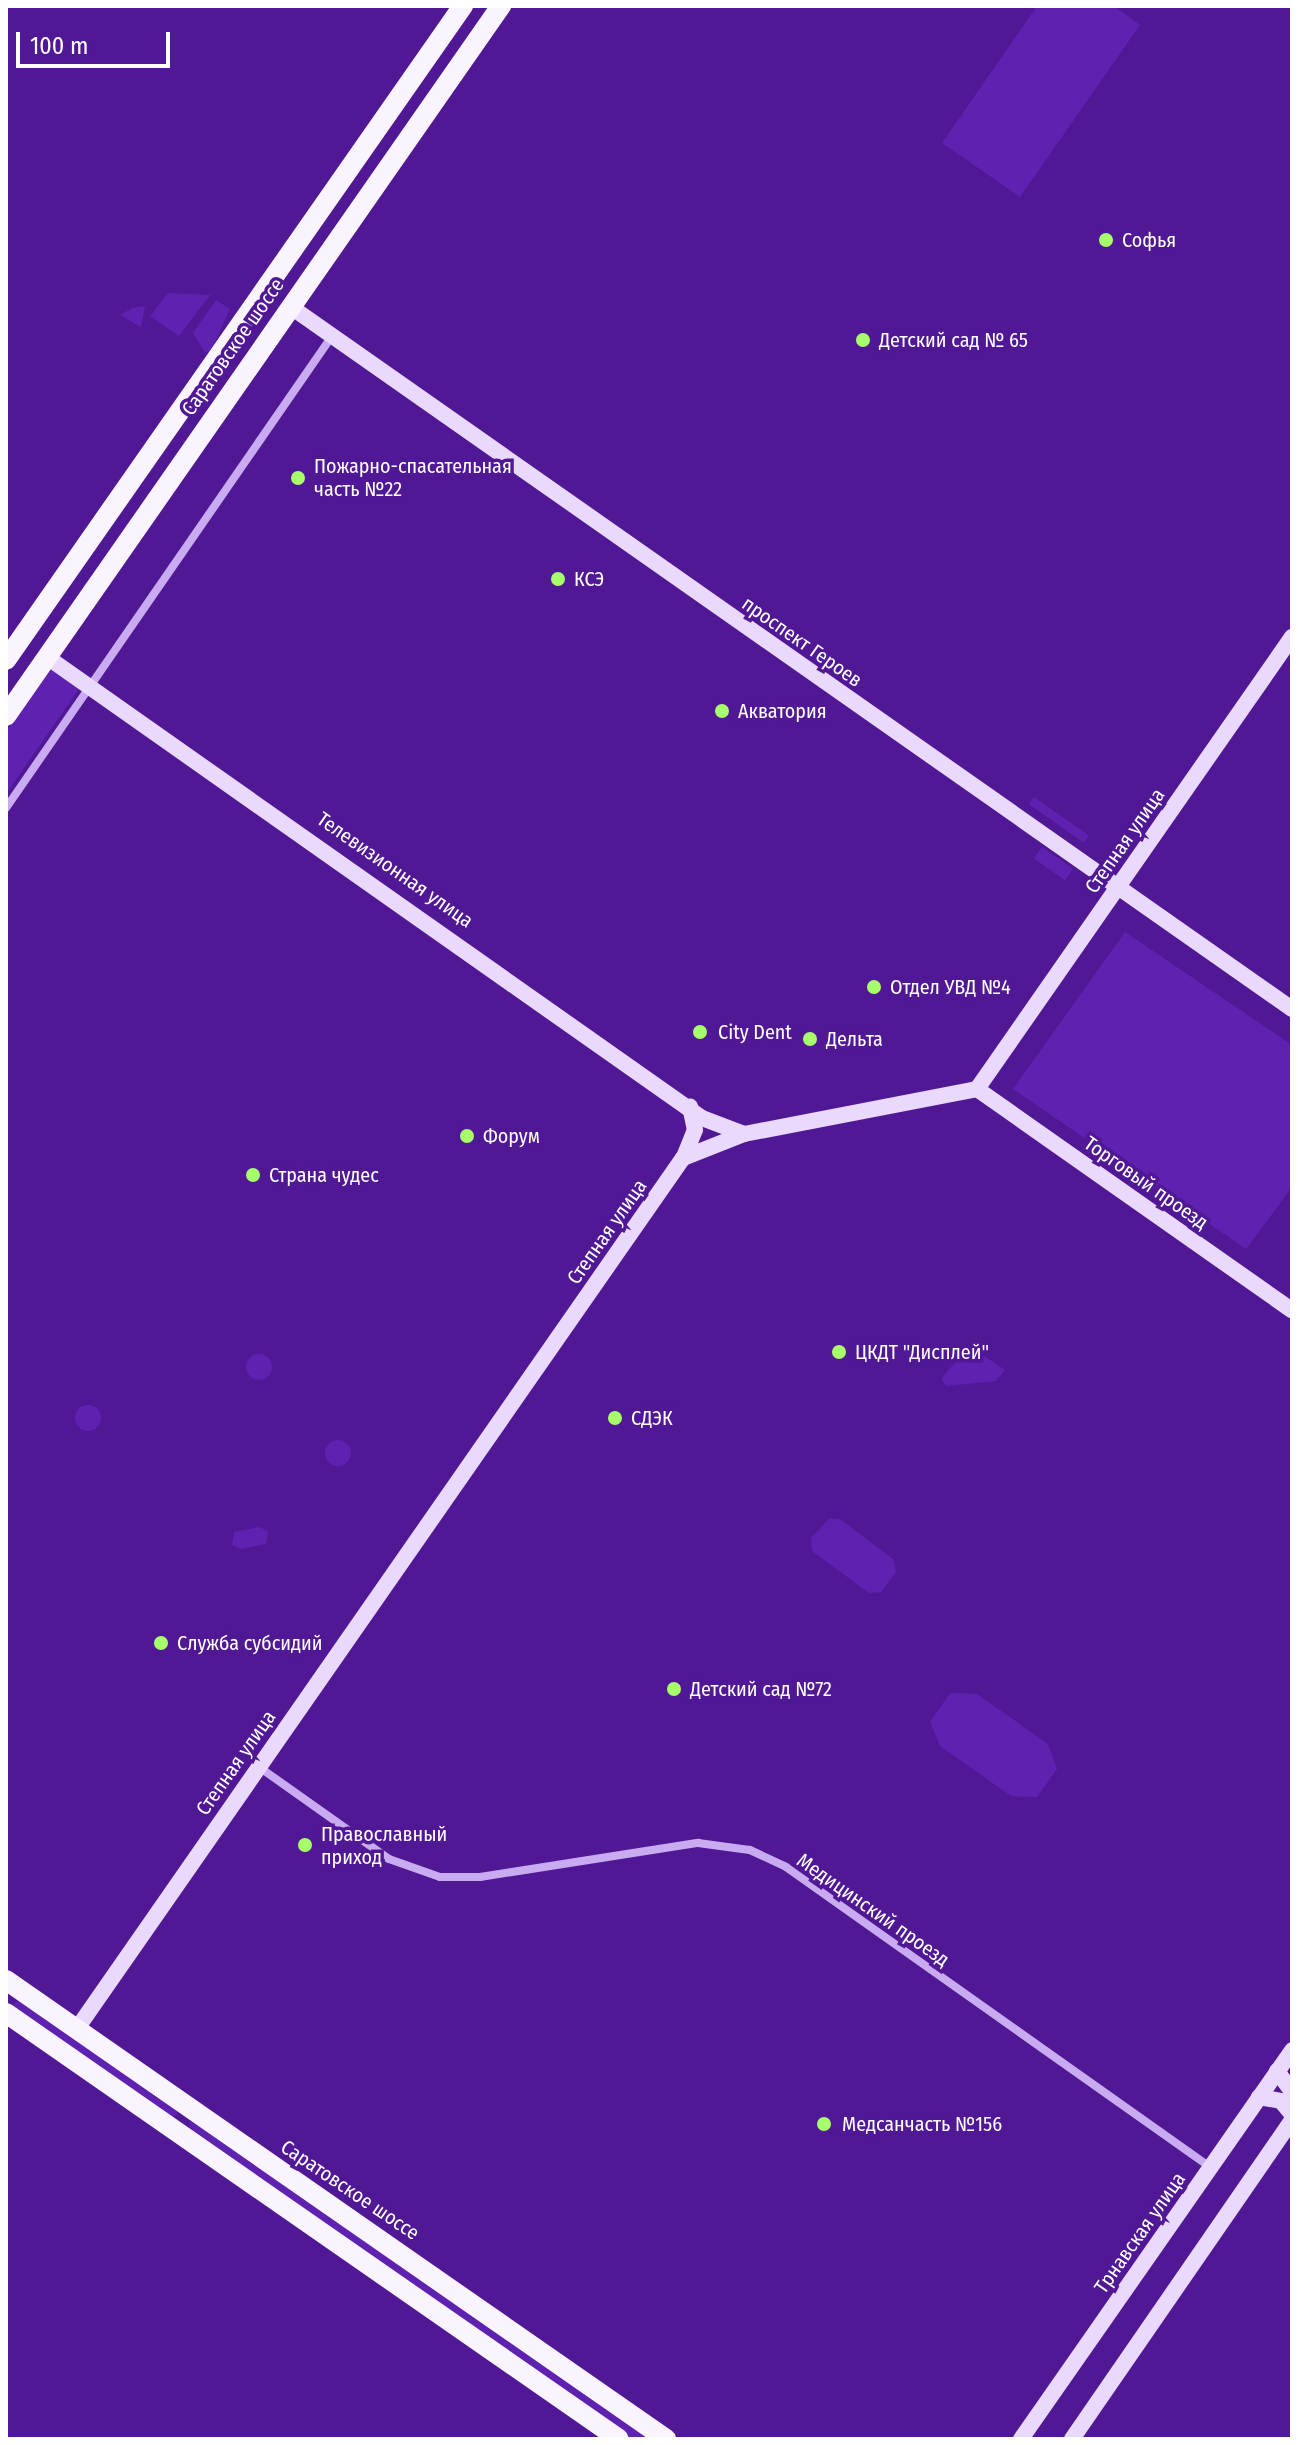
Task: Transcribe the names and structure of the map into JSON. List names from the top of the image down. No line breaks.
{"streets":{"main road":["Саратовское шоссе","Телевизионная улица"],"street":["проспект Героев","Степная улица","Торговый проезд","Медицинский проезд","Трнавская улица"]},"crossings":[["Саратовское шоссе","проспект Героев"],["Саратовское шоссе","Степная улица"],["Саратовское шоссе","Телевизионная улица"],["проспект Героев","Степная улица"],["Степная улица","Торговый проезд"],["Степная улица","Медицинский проезд"],["Медицинский проезд","Трнавская улица"]],"places":["Софья","Детский сад № 65","Пожарно-спасательная часть №22","КСЭ","Акватория","Отдел УВД №4","City Dent","Дельта","Форум","Страна чудес","ЦКДТ \"Дисплей\"","СДЭК","Служба субсидий","Детский сад №72","Православный приход","Медсанчасть №156"],"scale_bar":"100 m"}
